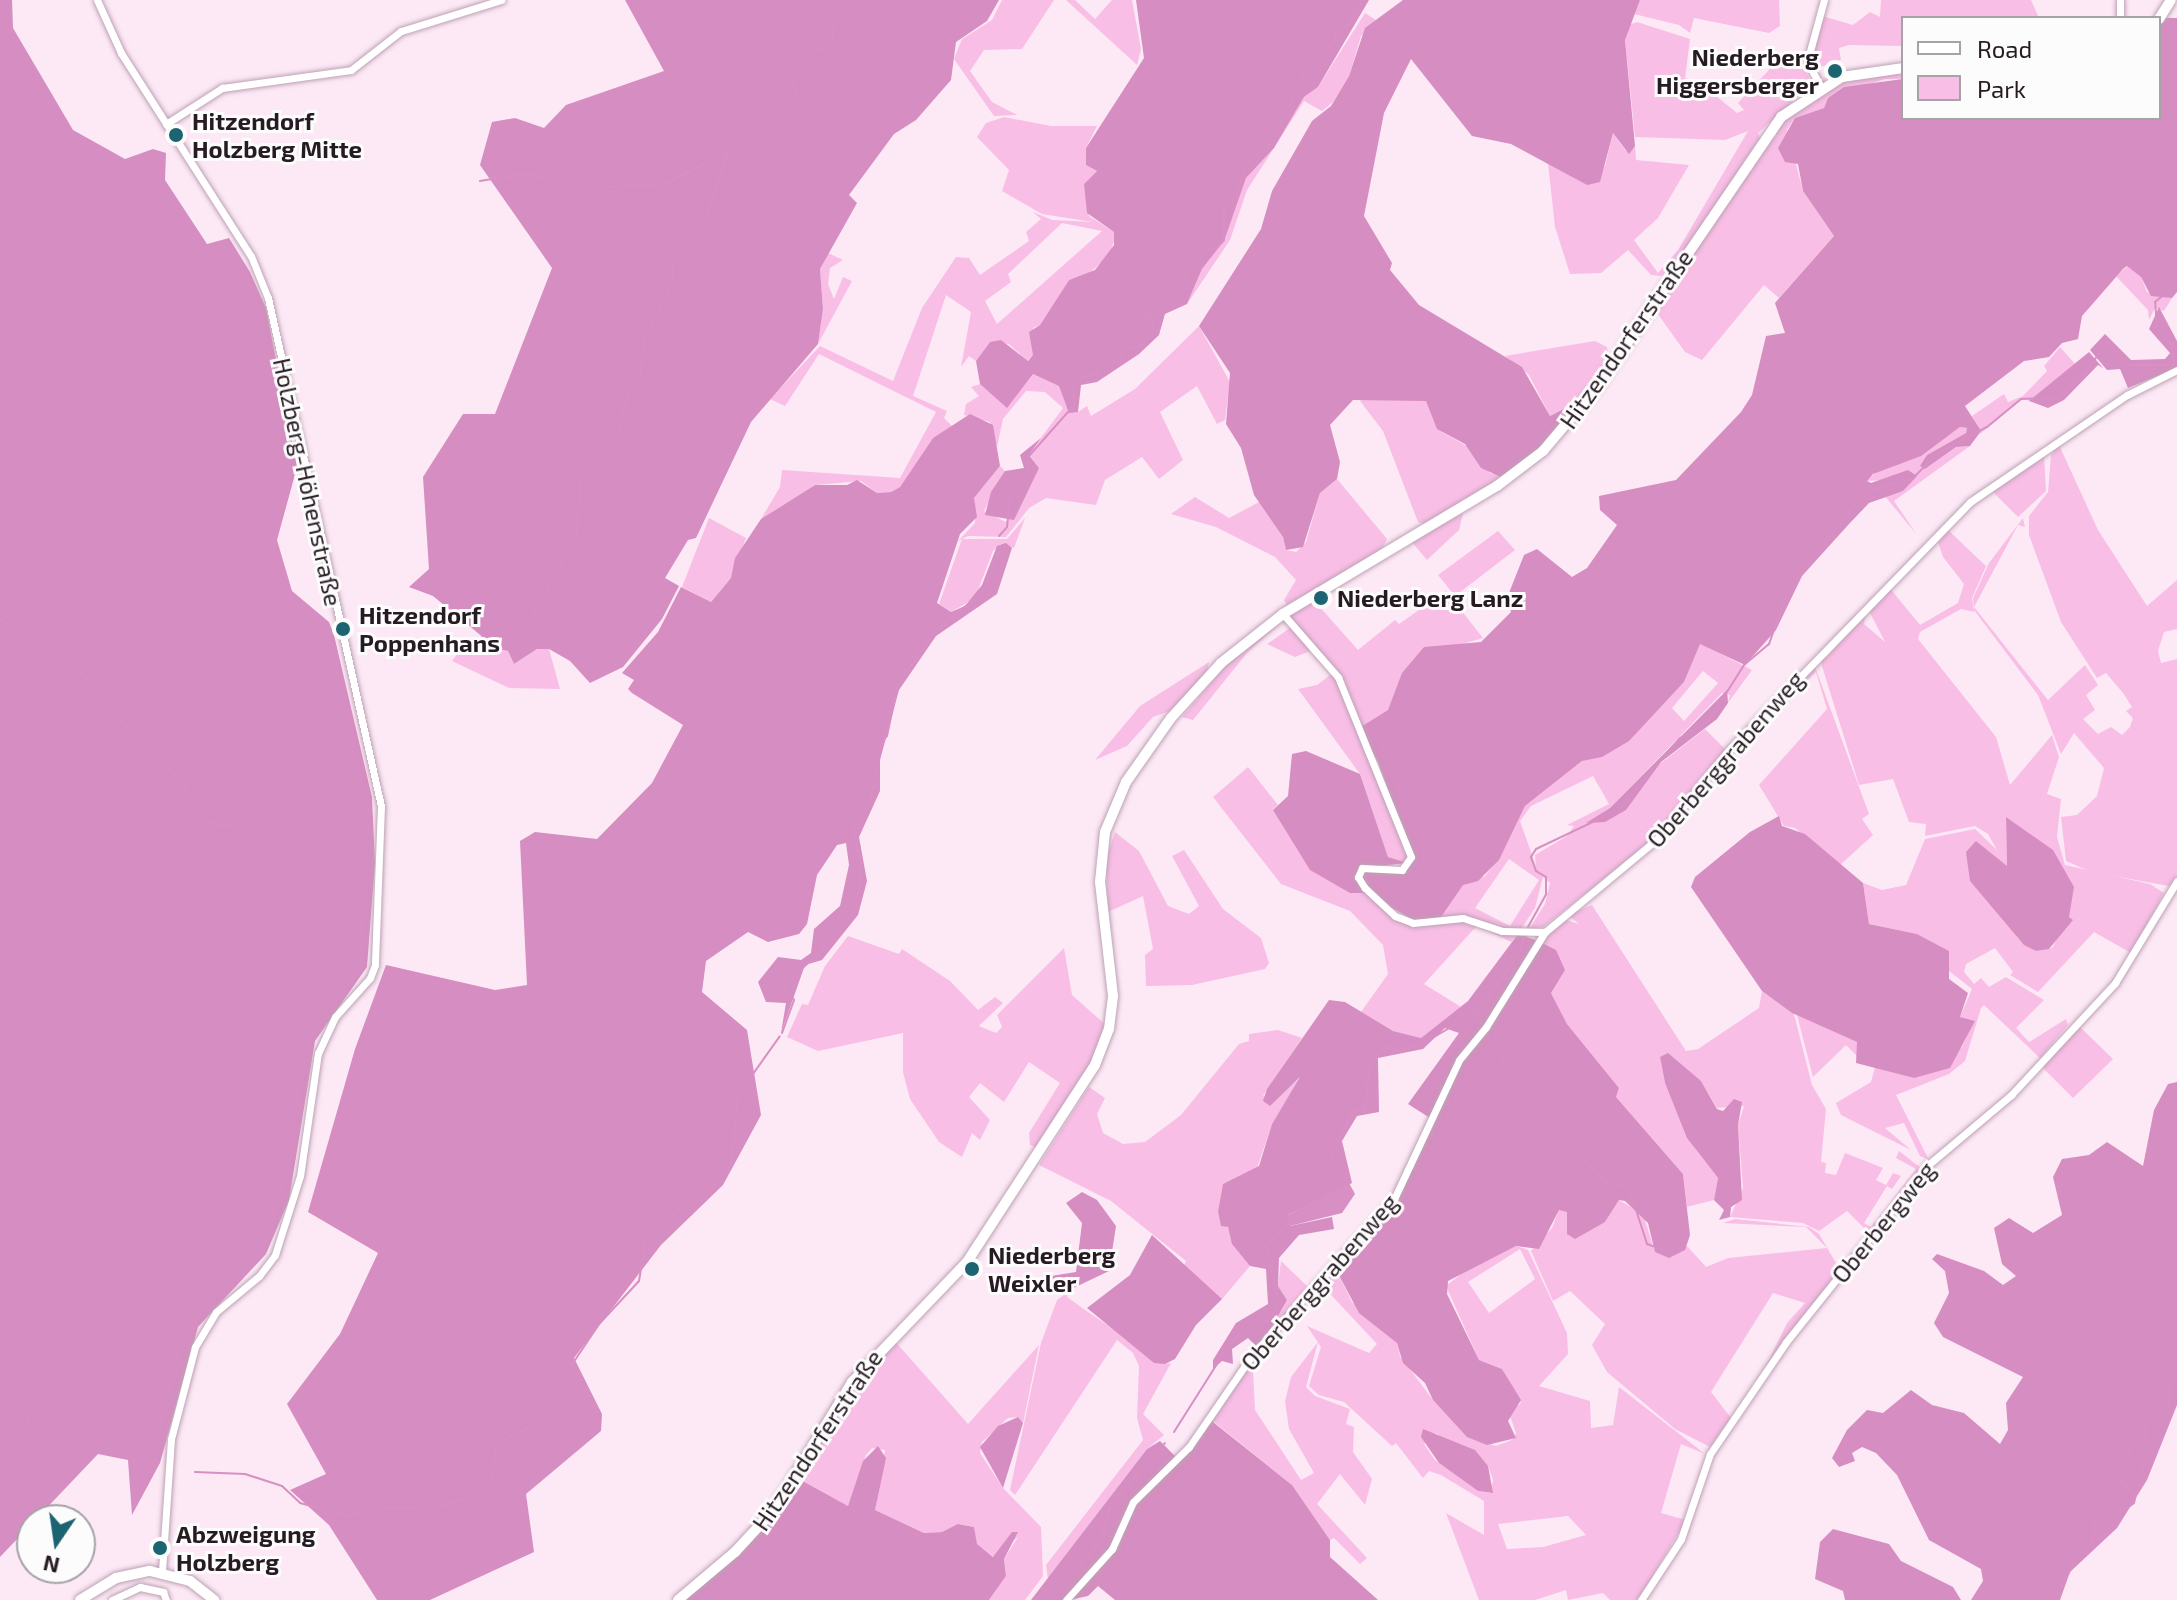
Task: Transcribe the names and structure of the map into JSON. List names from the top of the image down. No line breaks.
{"streets":{"main road":["Hitzendorferstraße"],"street":["Holzberg-Höhenstraße","Oberberggrabenweg","Oberbergweg"]},"places":["Niederberg Higgersberger","Hitzendorf Holzberg Mitte","Niederberg Lanz","Hitzendorf Poppenhans","Niederberg Weixler","Abzweigung Holzberg"],"legend":["Road","Park"],"north":"bottom"}
